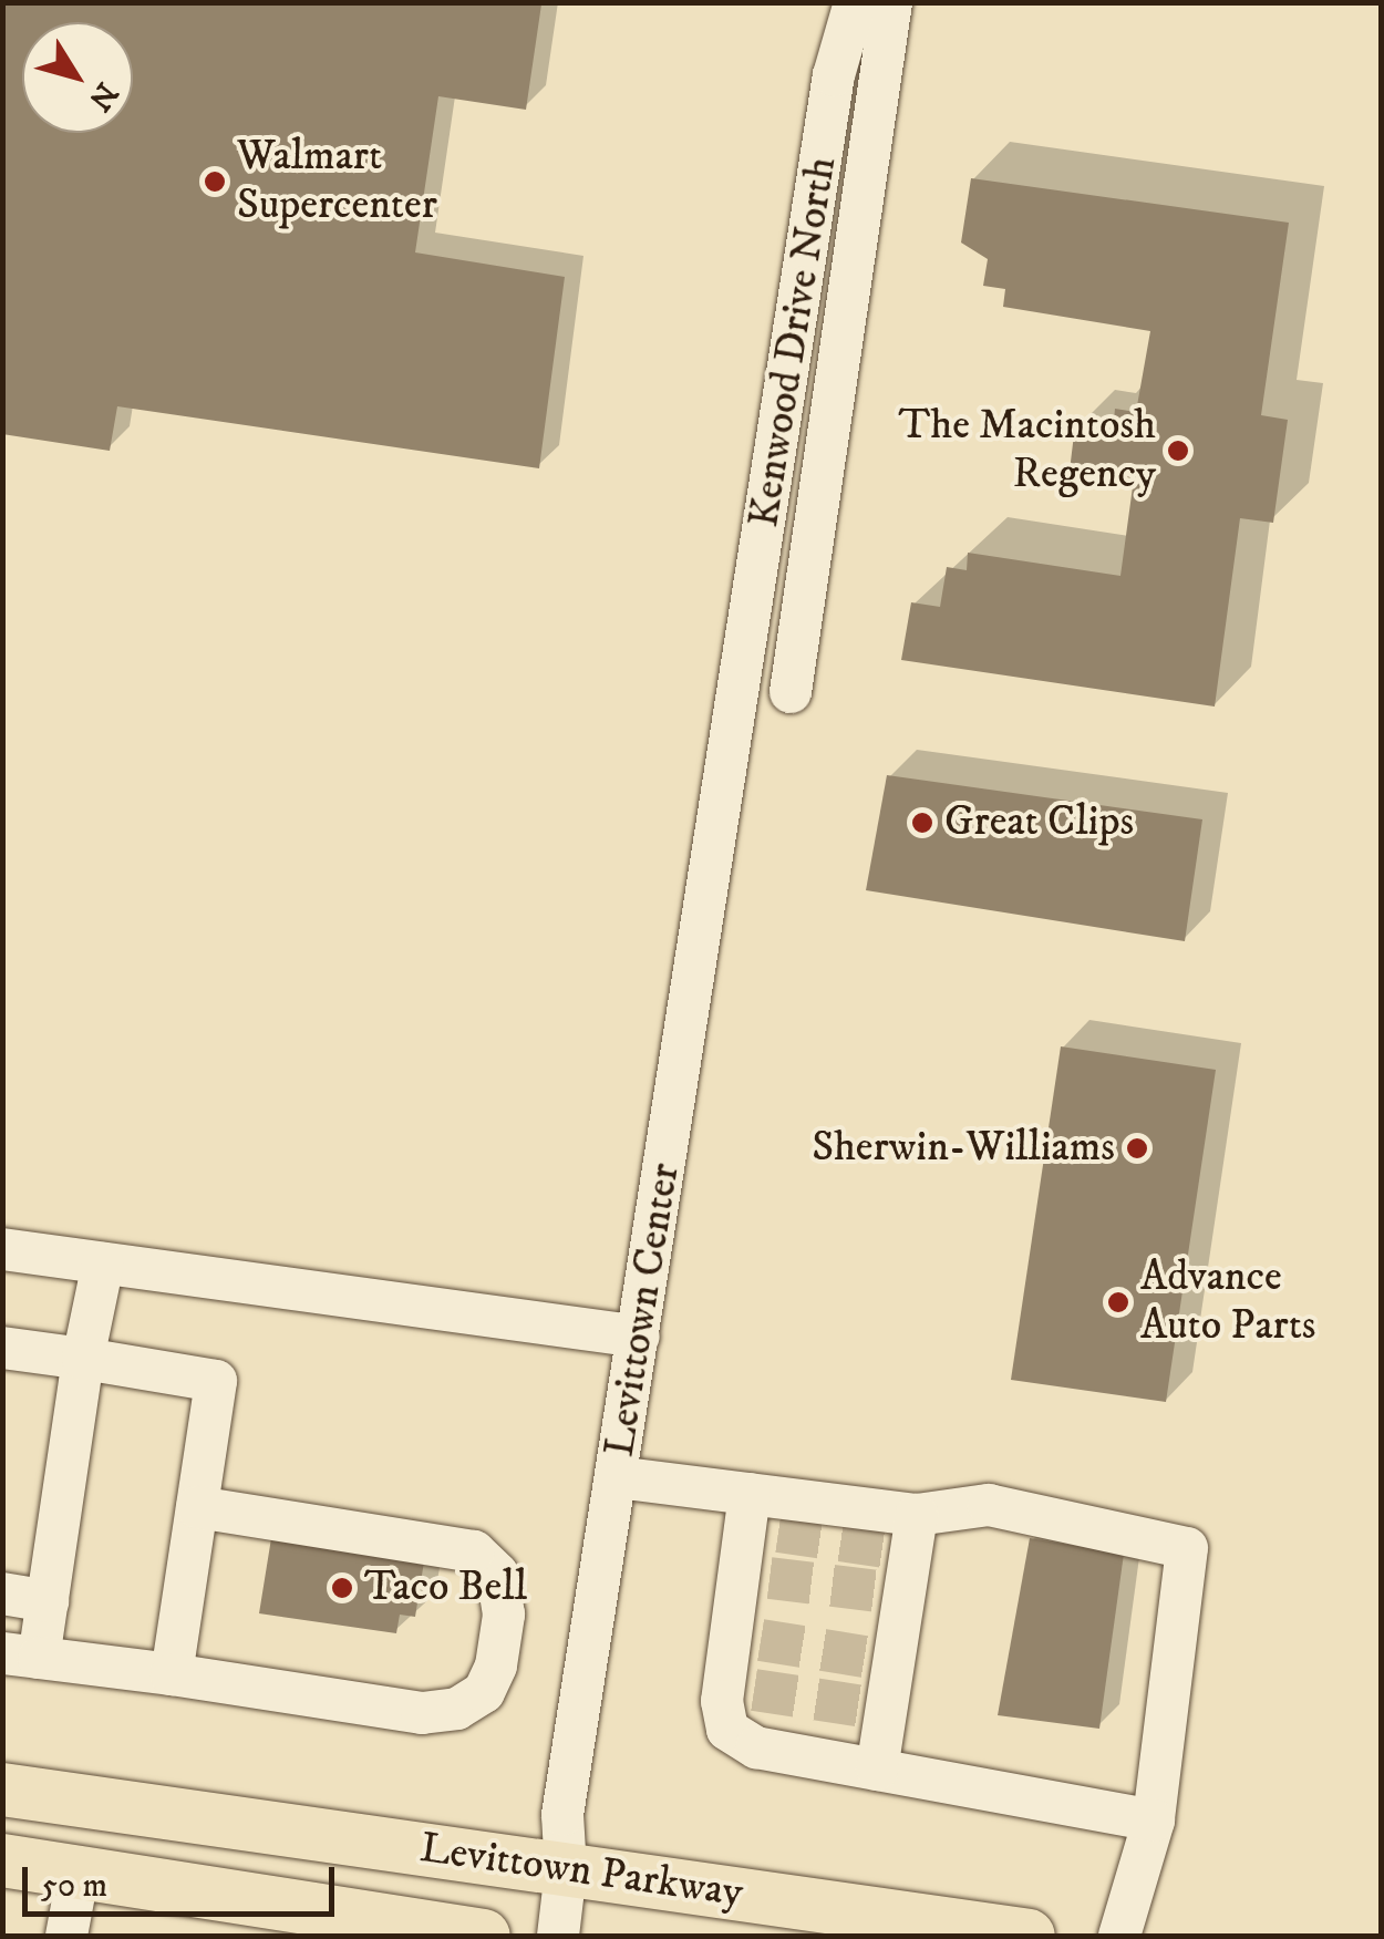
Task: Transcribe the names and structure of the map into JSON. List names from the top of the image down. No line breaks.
{"streets":{"main road":["Levittown Parkway"],"street":["Kenwood Drive North","Levittown Center"]},"crossings":[["Kenwood Drive North","Levittown Center"],["Levittown Center","Levittown Parkway"]],"places":["Walmart Supercenter","The Macintosh Regency","Great Clips","Sherwin-Williams","Advance Auto Parts","Taco Bell"],"scale_bar":"50 m","north":"bottom right"}
